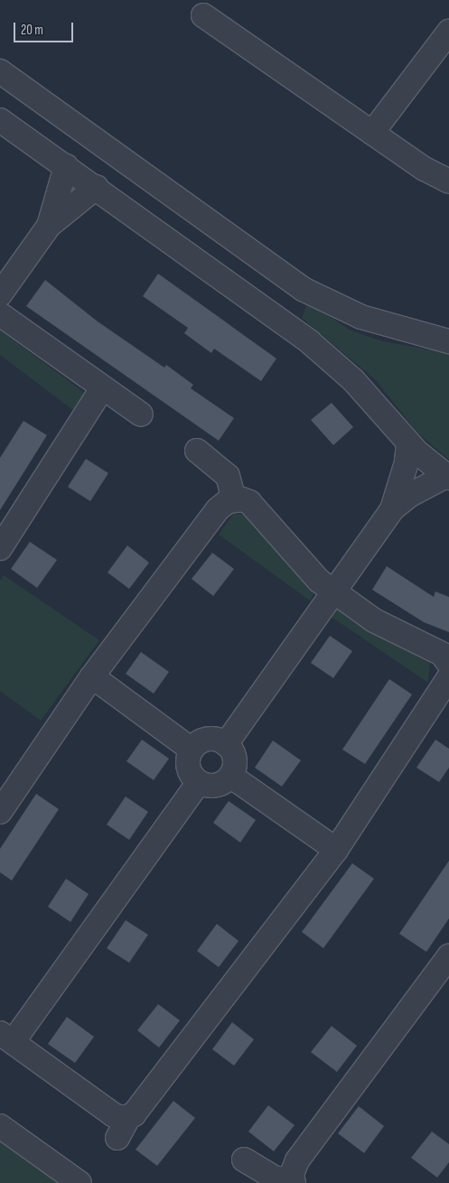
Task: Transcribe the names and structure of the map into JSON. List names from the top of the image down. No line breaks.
{"scale_bar":"20 m"}
